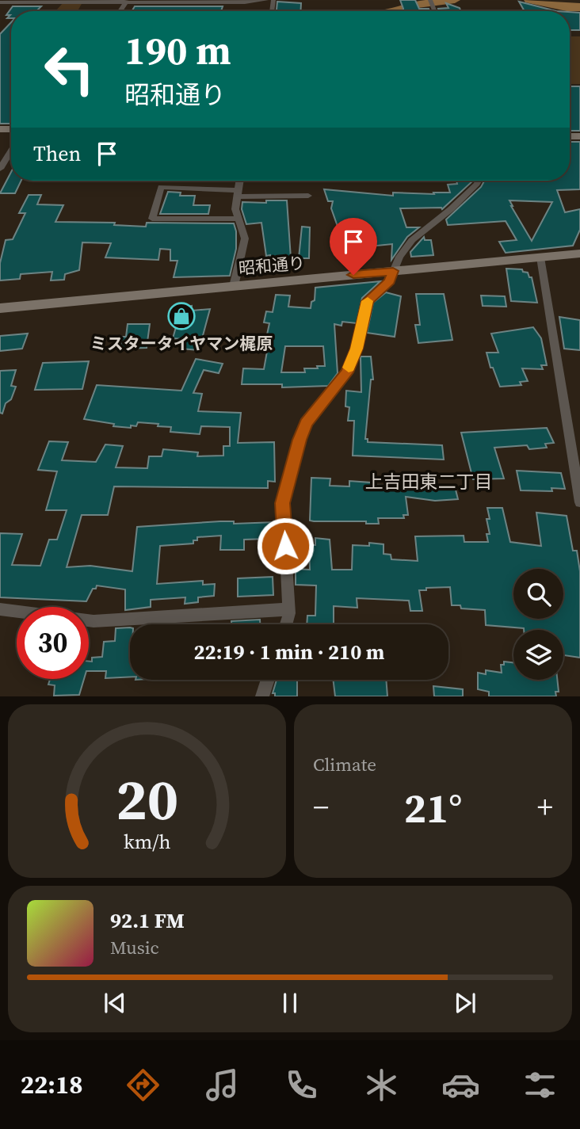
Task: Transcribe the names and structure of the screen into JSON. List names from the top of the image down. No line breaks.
{"streets":{"street":["昭和通り"]},"districts":["上吉田東二丁目"],"places":{"shop":["ミスタータイヤマン梶原"]},"page":{"turn":["190 m","昭和通り"],"then":"Then","limit":"30","trip":"22:19 · 1 min · 210 m","tile":"Climate","heat":["−","21°","+"],"song":["92.1 FM","Music"],"tabs":"22:18","gauge":["20","km/h"]}}
